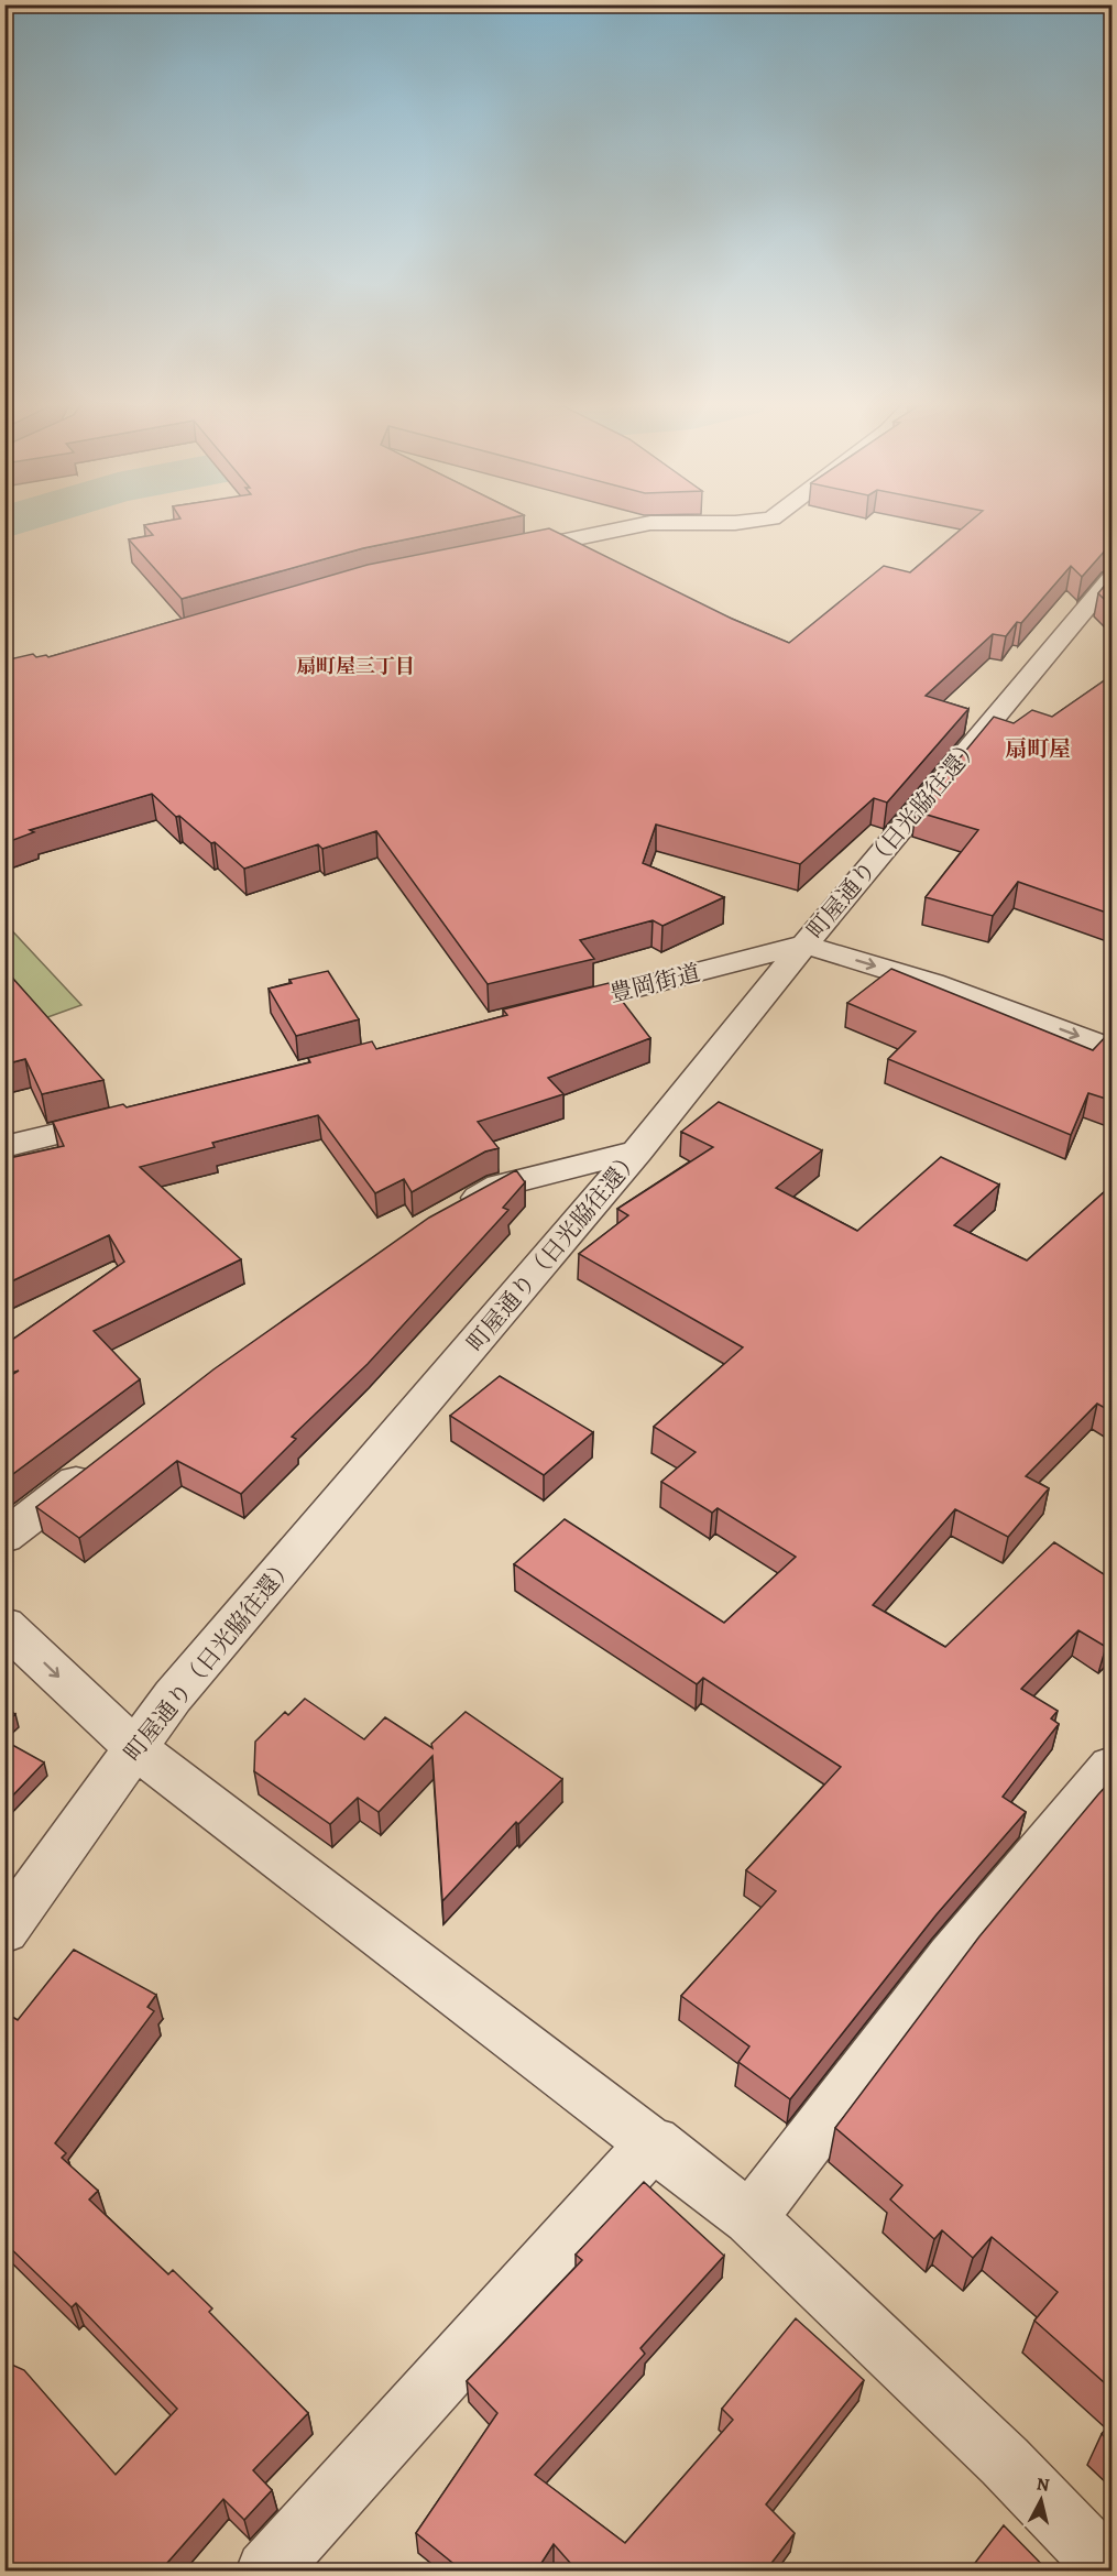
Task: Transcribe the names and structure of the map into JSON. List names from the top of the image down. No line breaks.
{"streets":{"street":["町屋通り（日光脇往還）","豊岡街道"]},"crossings":[["町屋通り（日光脇往還）","豊岡街道"]],"districts":["扇町屋三丁目","扇町屋"],"north":"top"}
